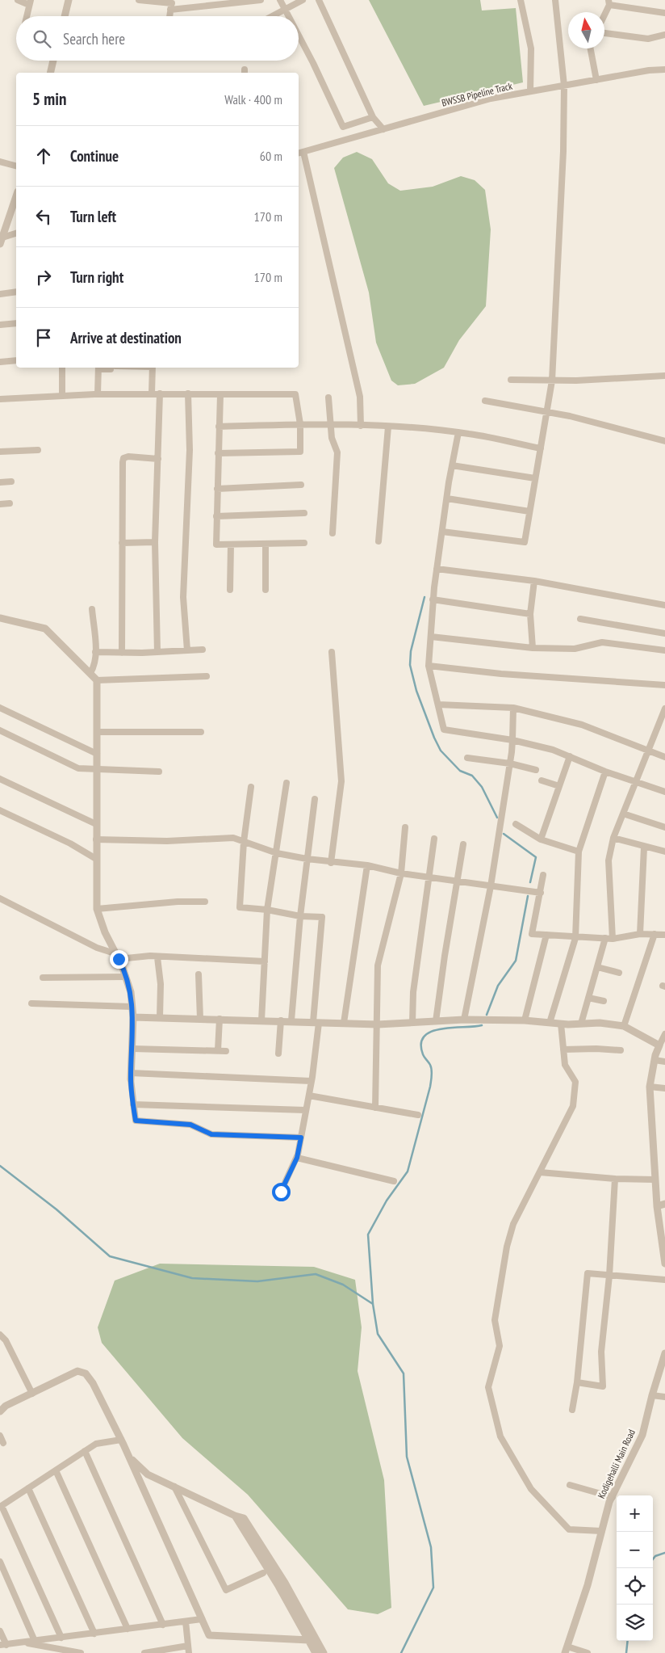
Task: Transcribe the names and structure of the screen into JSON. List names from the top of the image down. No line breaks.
{"streets":{"street":["BWSSB Pipeline Track","Kodigehalli Main Road"]},"north":"top","page":{"search":"Search here","heading":["5 min","Walk · 400 m"],"list":[["Continue","60 m"],["Turn left","170 m"],["Turn right","170 m"],"Arrive at destination"],"map_buttons":["+","−"]}}
